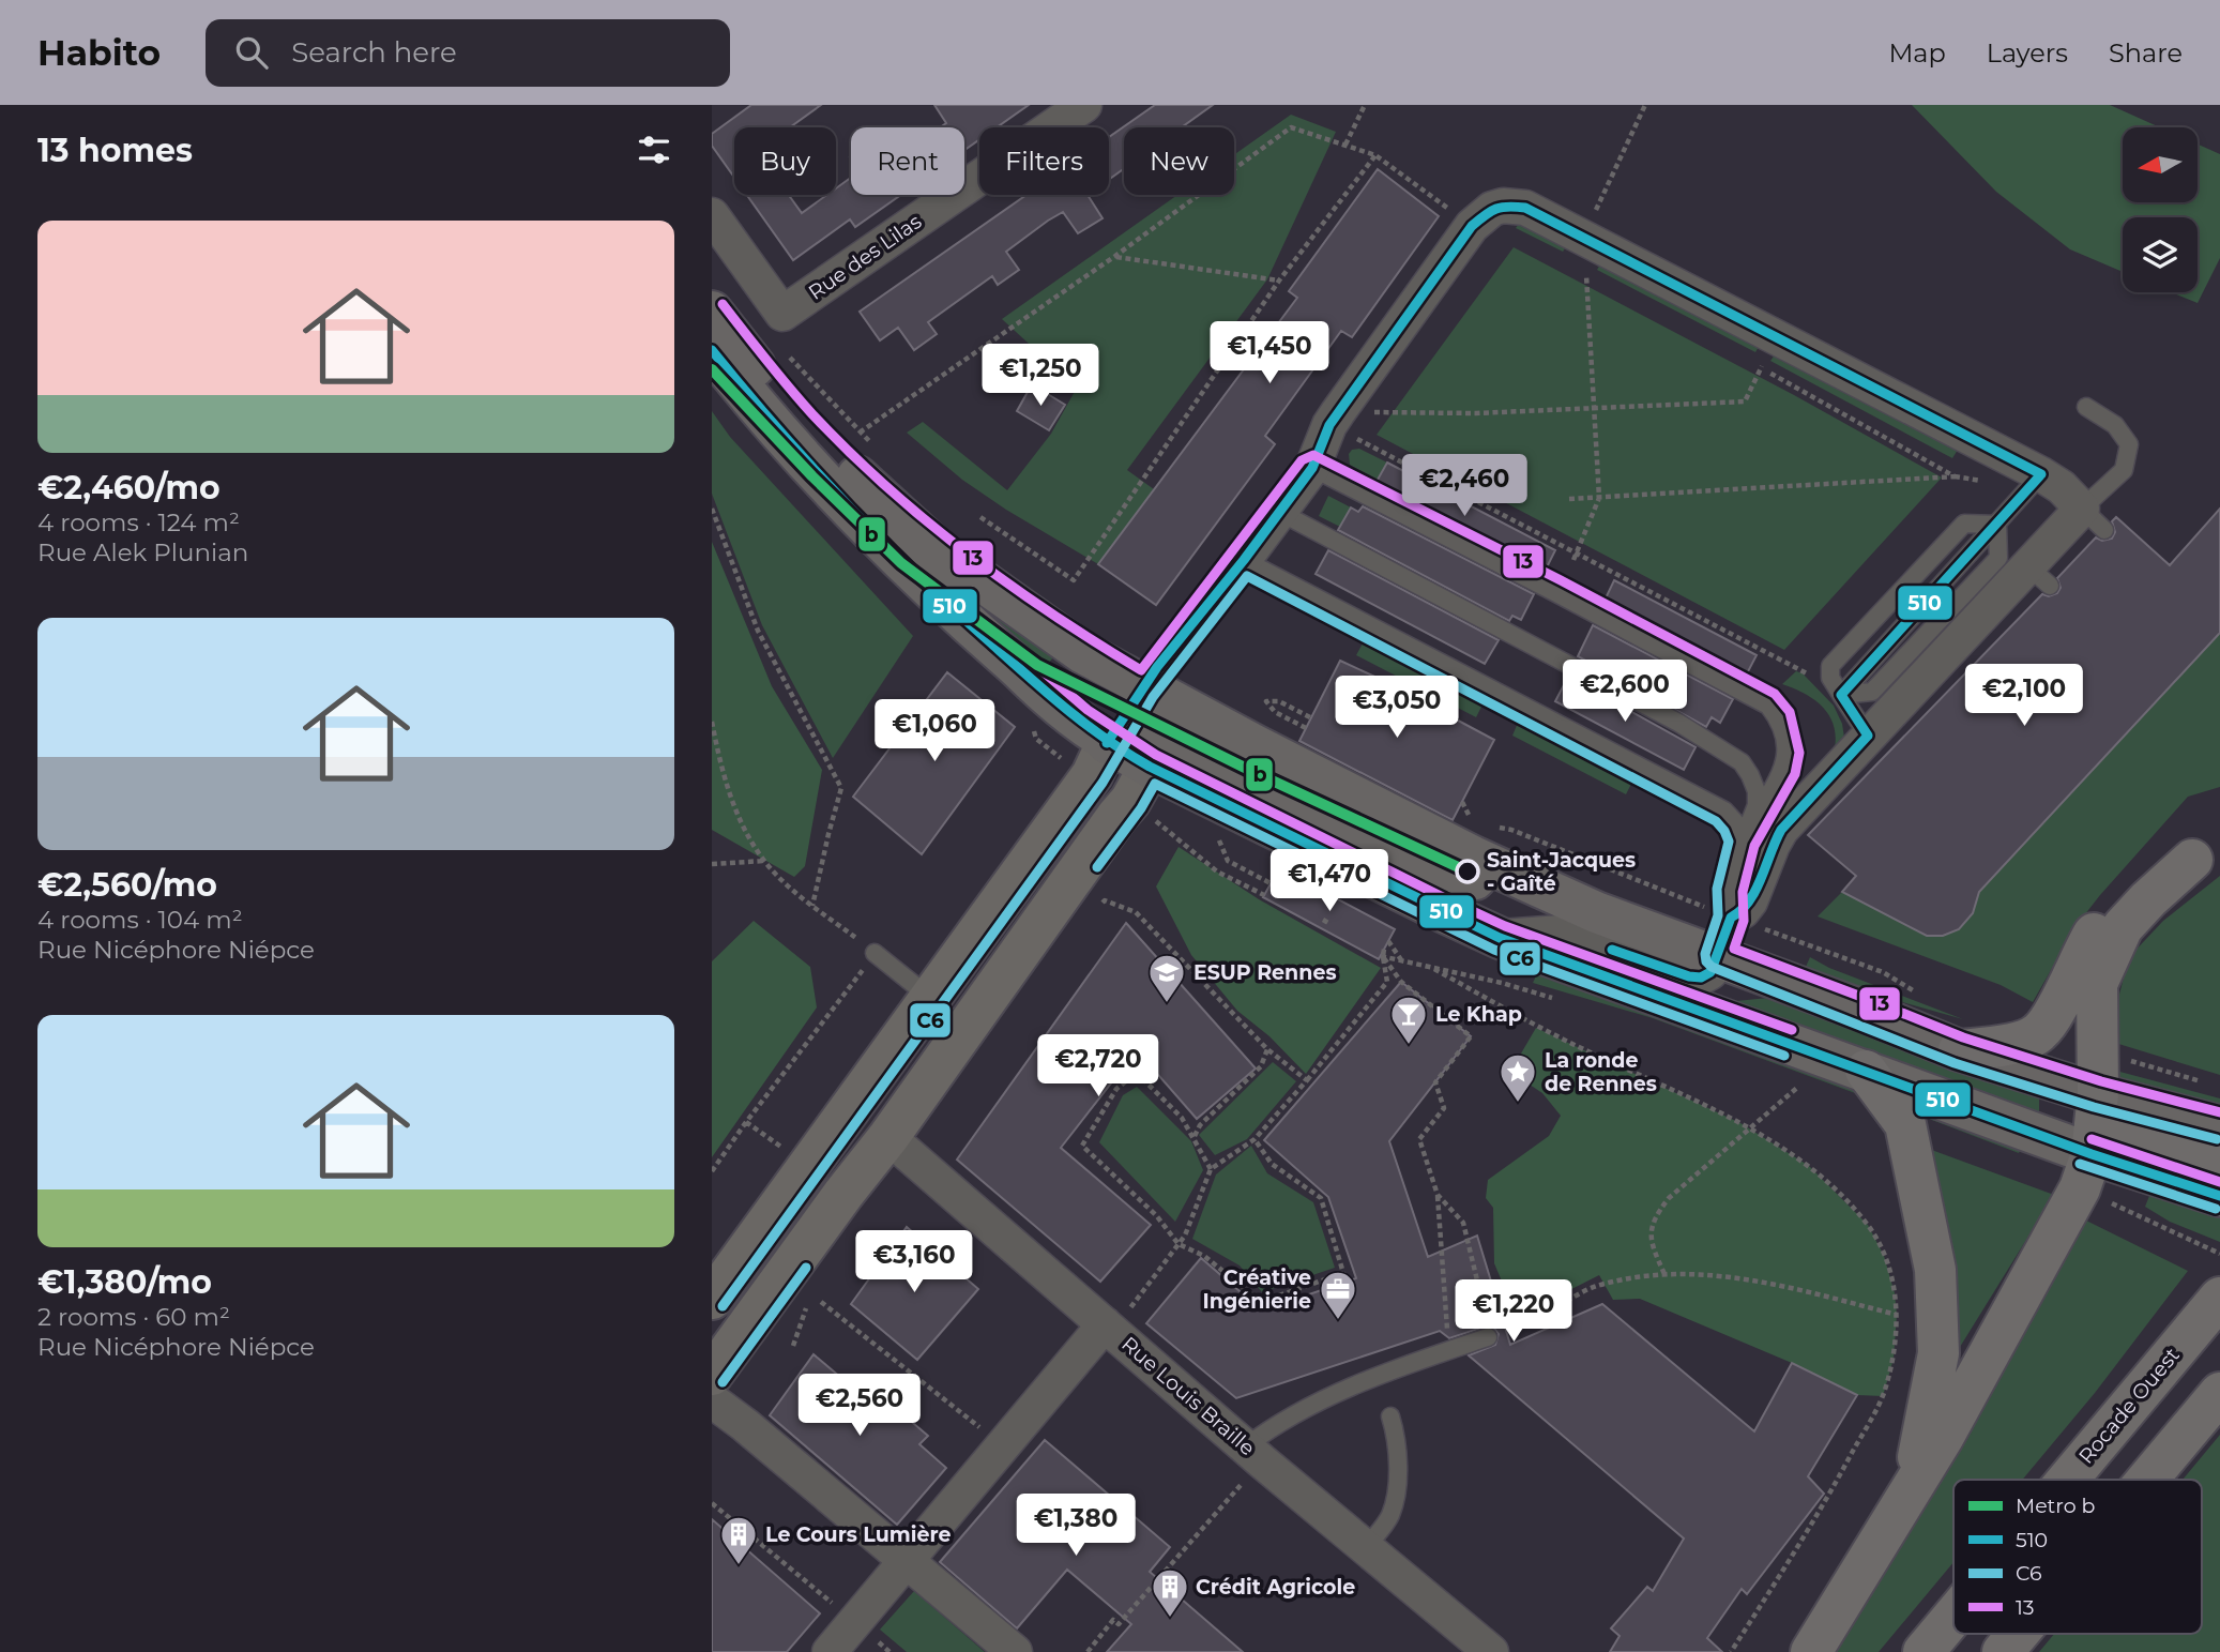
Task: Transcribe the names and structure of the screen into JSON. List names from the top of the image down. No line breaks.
{"streets":{"highway":["Rocade Ouest"],"street":["Rue des Lilas","Rue Louis Braille"]},"places":{"other":["Saint-Jacques - Gaîté"],"school or university":["ESUP Rennes"],"bar":["Le Khap"],"place":["La ronde de Rennes"],"office":["Créative Ingénierie"],"building":["Le Cours Lumière","Crédit Agricole"]},"lines":["transit line 510","transit line 13","metro line b","transit line C6"],"legend":["Metro b","510","C6","13"],"north":"left","page":{"header":"Habito","search":"Search here","nav":["Map","Layers","Share"],"heading":"13 homes","chip":["Buy","Rent","Filters","New"],"list":[{"name":"€2,460/mo","note":"4 rooms · 124 m² · Rue Alek Plunian"},{"name":"€2,560/mo","note":"4 rooms · 104 m² · Rue Nicéphore Niépce"},{"name":"€1,380/mo","note":"2 rooms · 60 m² · Rue Nicéphore Niépce"}],"price":["€1,450","€1,250","€2,460","€2,600","€2,100","€3,050","€1,060","€1,470","€2,720","€3,160","€1,220","€2,560","€1,380"]}}
